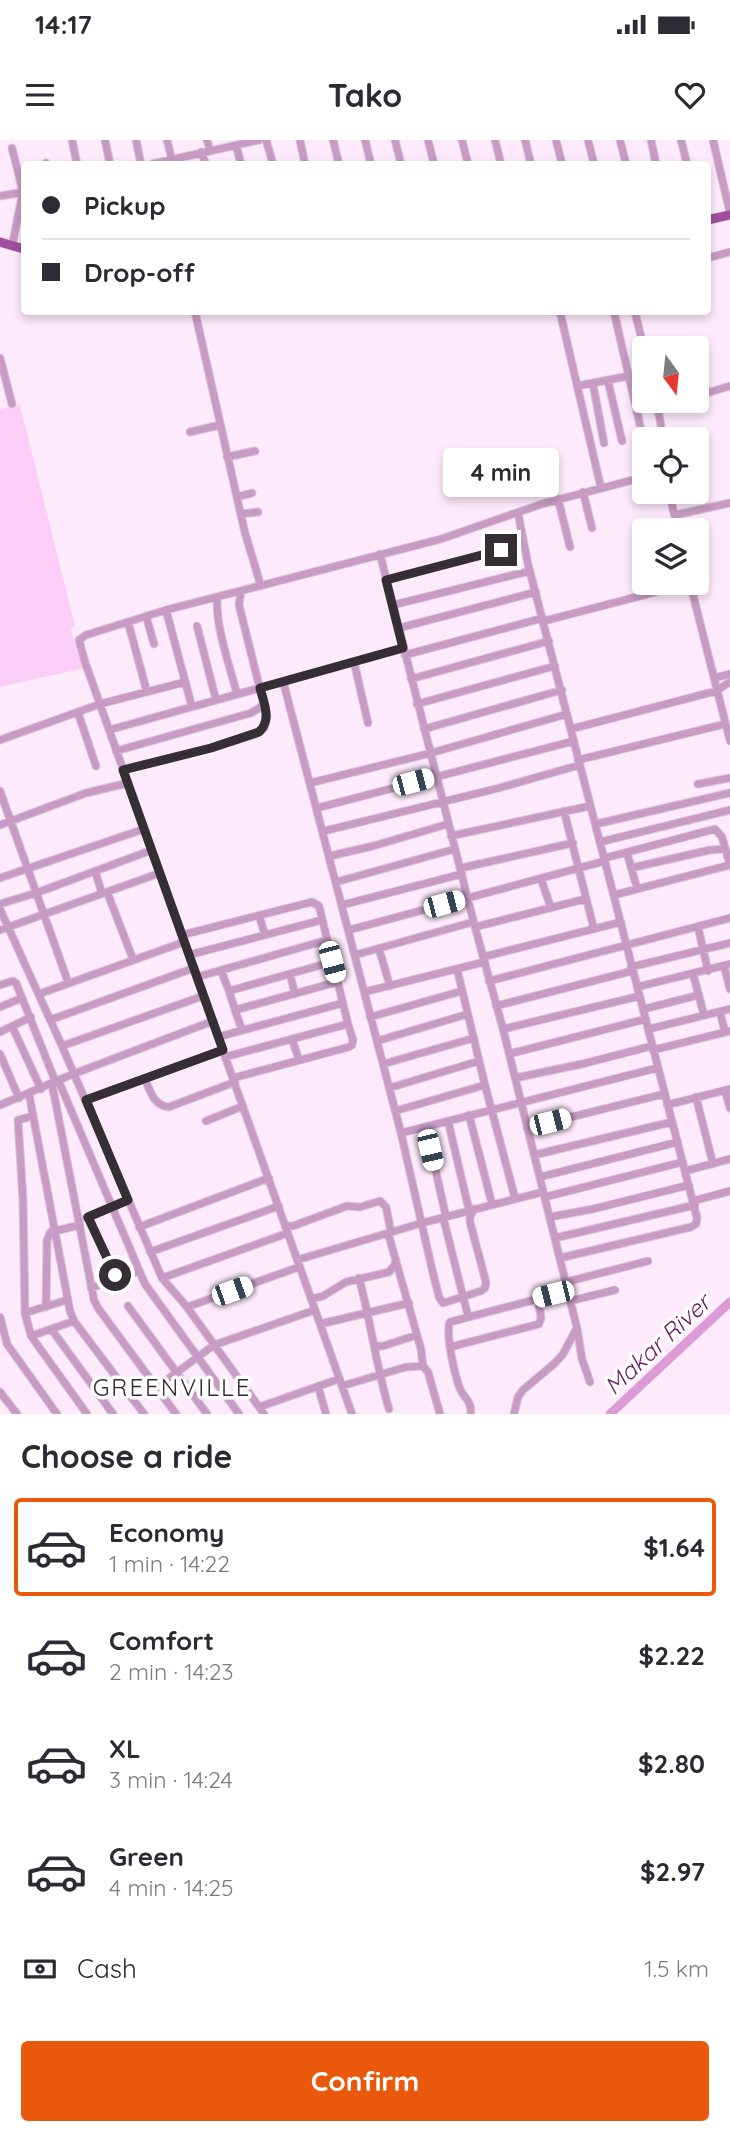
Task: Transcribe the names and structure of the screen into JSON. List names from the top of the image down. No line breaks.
{"districts":["GREENVILLE"],"water":["Makar River"],"north":"bottom","page":{"status":"14:17","header":"Tako","banner":["Pickup","Drop-off"],"bubble":"4 min","heading":"Choose a ride","list":[{"name":"Economy","note":"1 min · 14:22","value":"$1.64"},{"name":"Comfort","note":"2 min · 14:23","value":"$2.22"},{"name":"XL","note":"3 min · 14:24","value":"$2.80"},{"name":"Green","note":"4 min · 14:25","value":"$2.97"}],"pay":["Cash","1.5 km"],"buttons":"Confirm"}}
